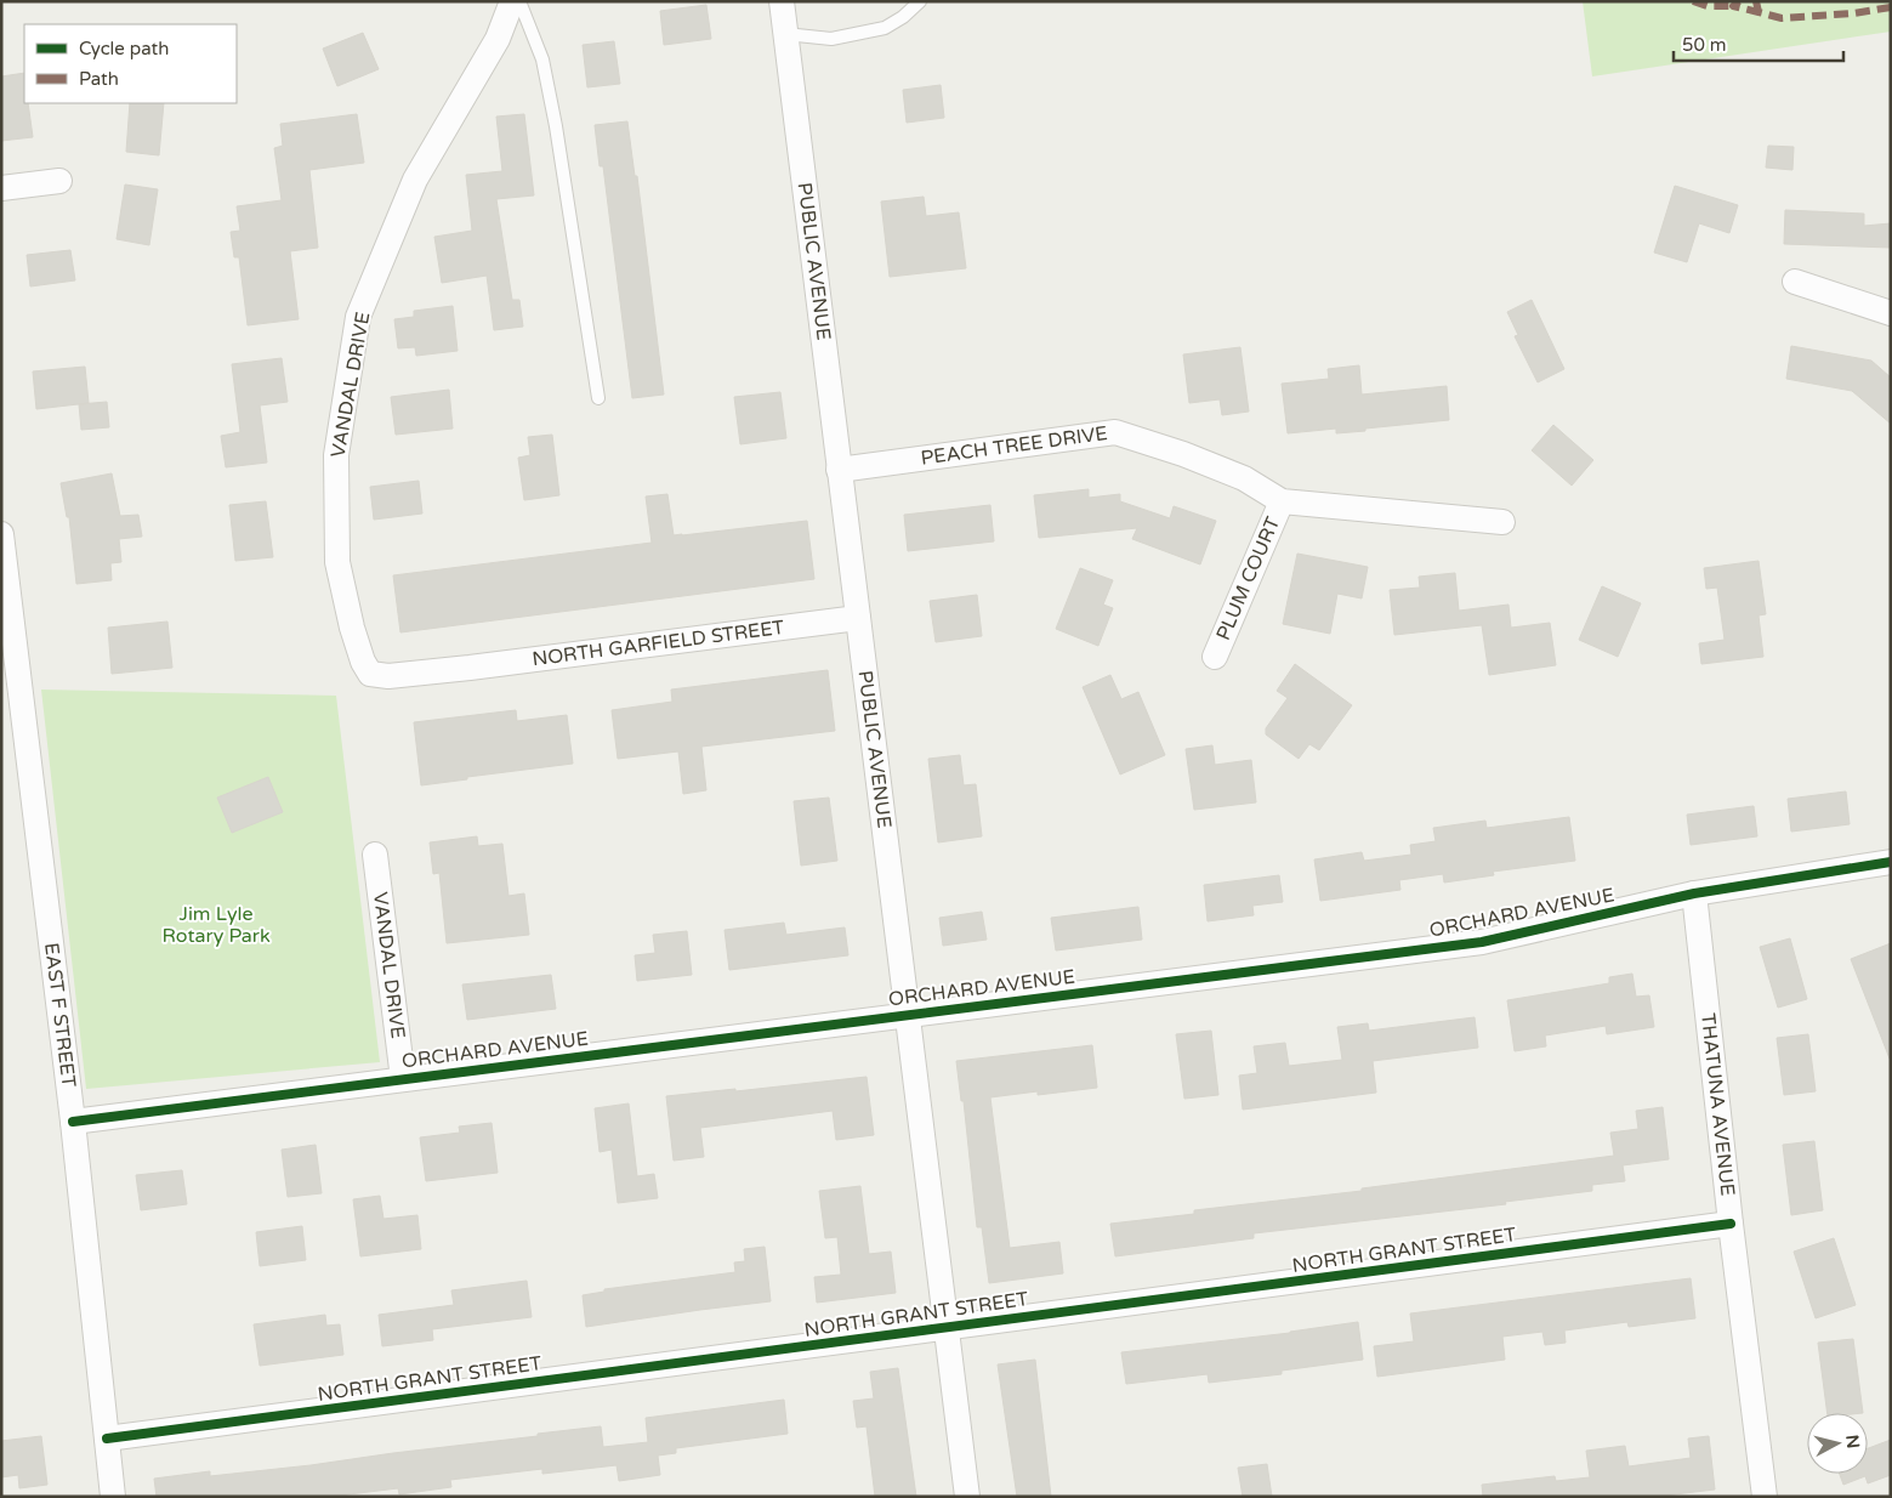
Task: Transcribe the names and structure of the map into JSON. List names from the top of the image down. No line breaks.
{"streets":{"street":["PUBLIC AVENUE","VANDAL DRIVE","PEACH TREE DRIVE","PLUM COURT","NORTH GARFIELD STREET","ORCHARD AVENUE","EAST F STREET","THATUNA AVENUE","NORTH GRANT STREET"]},"crossings":[["PUBLIC AVENUE","PEACH TREE DRIVE"],["PUBLIC AVENUE","NORTH GARFIELD STREET"],["PUBLIC AVENUE","ORCHARD AVENUE"],["PUBLIC AVENUE","NORTH GRANT STREET"],["VANDAL DRIVE","NORTH GARFIELD STREET"],["VANDAL DRIVE","ORCHARD AVENUE"],["PEACH TREE DRIVE","PLUM COURT"],["ORCHARD AVENUE","EAST F STREET"],["ORCHARD AVENUE","THATUNA AVENUE"],["EAST F STREET","NORTH GRANT STREET"],["THATUNA AVENUE","NORTH GRANT STREET"]],"parks":["Jim Lyle Rotary Park"],"legend":["Cycle path","Path"],"scale_bar":"50 m","north":"right"}
